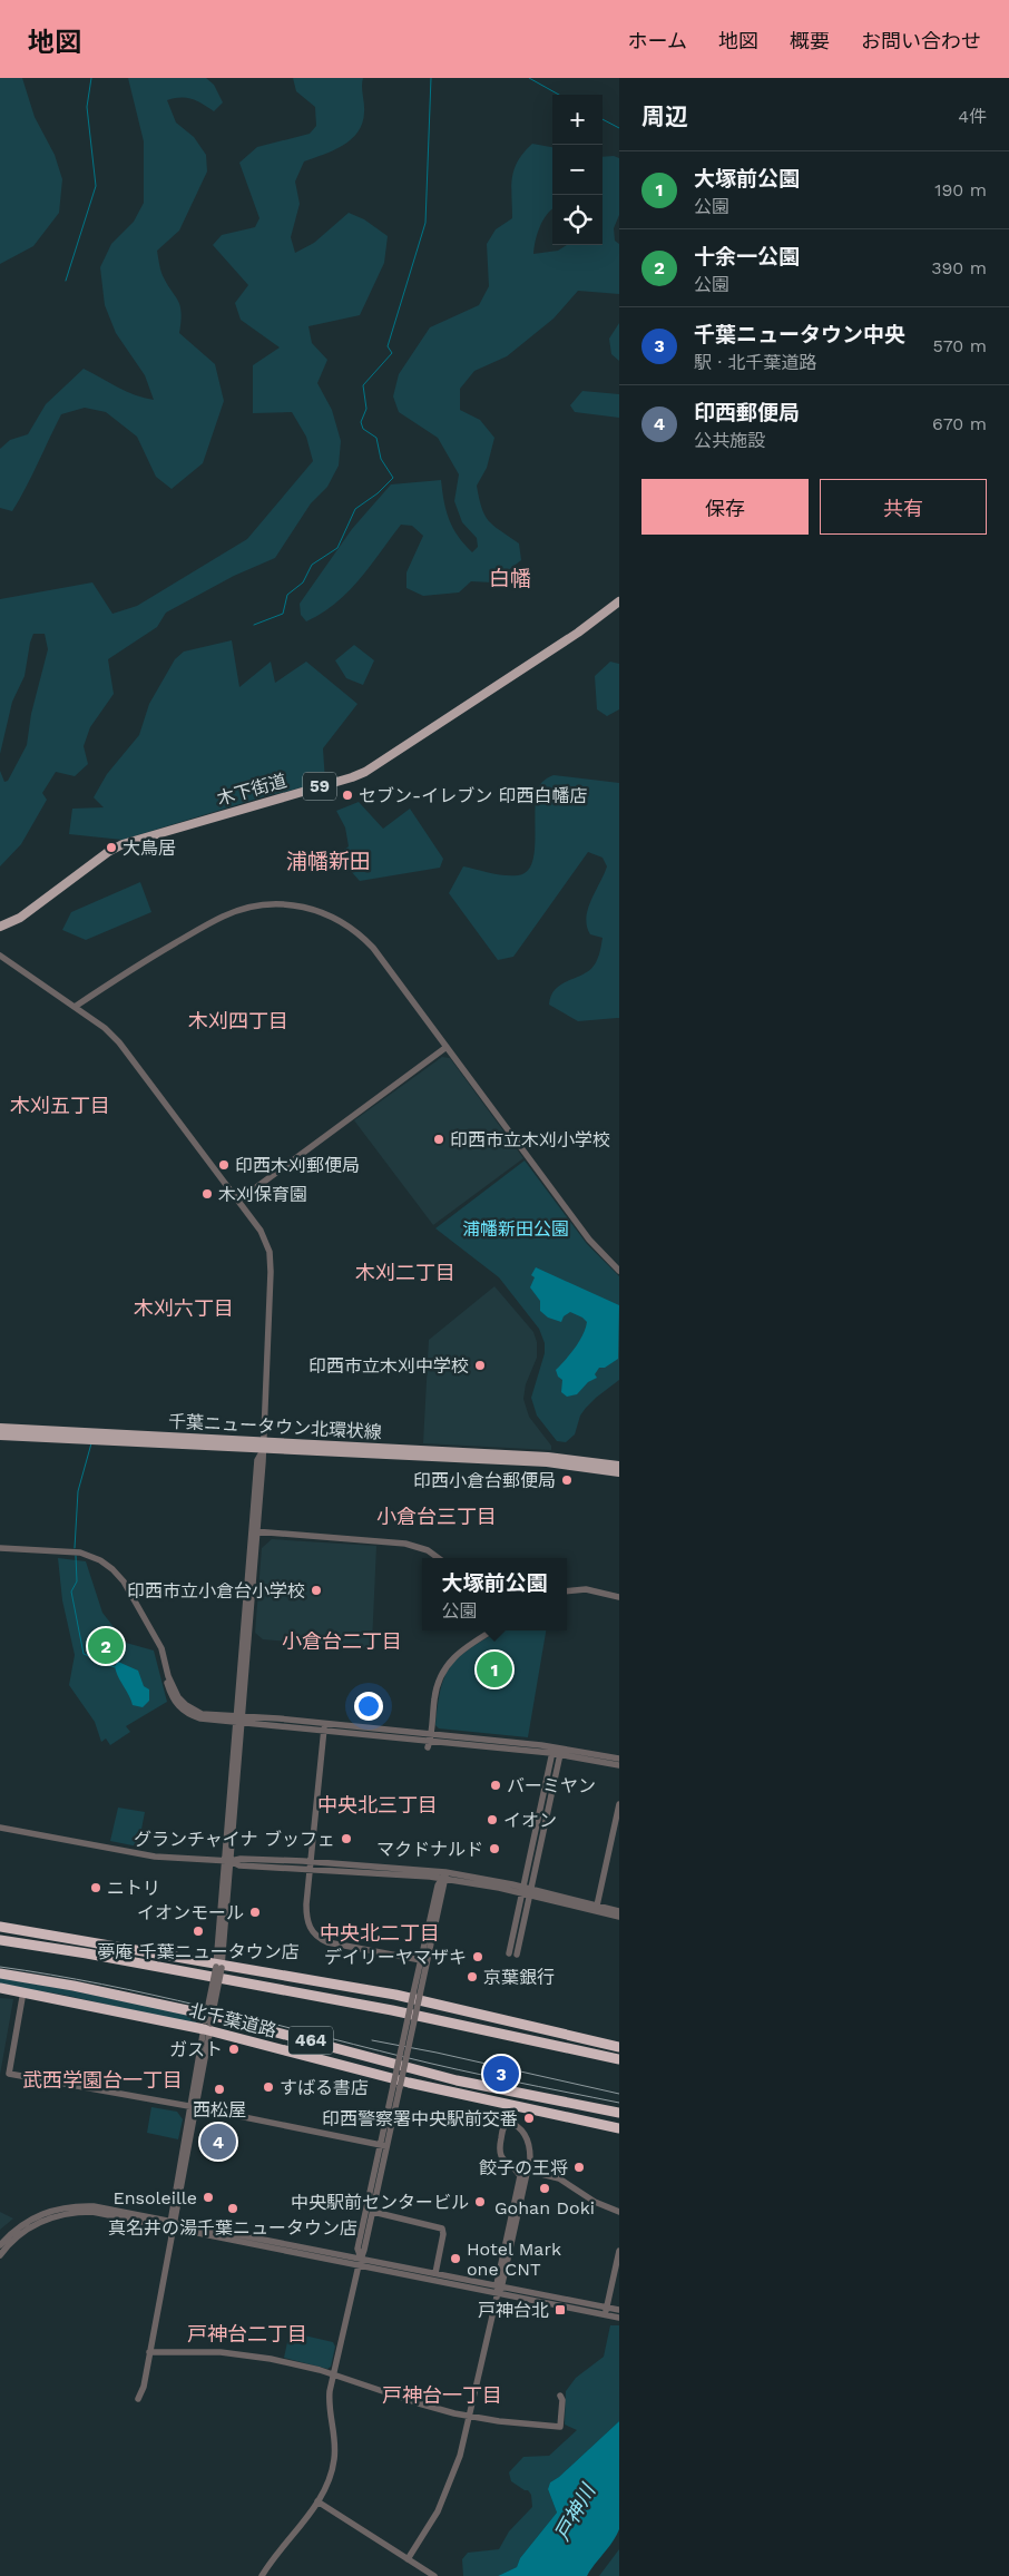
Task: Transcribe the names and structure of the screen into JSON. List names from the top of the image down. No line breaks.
{"streets":{"highway":["北千葉道路","464"],"main road":["59","木下街道","千葉ニュータウン北環状線"]},"districts":["白幡","浦幡新田","木刈四丁目","木刈五丁目","木刈二丁目","木刈六丁目","小倉台三丁目","小倉台二丁目","中央北三丁目","中央北二丁目","武西学園台一丁目","戸神台二丁目","戸神台一丁目"],"water":["戸神川"],"parks":["浦幡新田公園"],"places":{"other":["セブン-イレブン 印西白幡店","大鳥居","印西市立木刈小学校","印西木刈郵便局","木刈保育園","印西市立木刈中学校","印西小倉台郵便局","印西市立小倉台小学校","バーミヤン","イオン","グランチャイナ ブッフェ","マクドナルド","ニトリ","イオンモール","夢庵 千葉ニュータウン店","デイリーヤマザキ","京葉銀行","ガスト","すばる書店","西松屋","印西警察署中央駅前交番","餃子の王将","Gohan Doki","Ensoleille","中央駅前センタービル","真名井の湯千葉ニュータウン店","Hotel Mark one CNT"],"transit":["戸神台北"]},"page":{"header":"地図","nav":["ホーム","地図","概要","お問い合わせ"],"heading":["周辺","4件"],"map_buttons":["+","−"],"list":[{"mark":"1","name":"大塚前公園","note":"公園","value":"190 m"},{"mark":"2","name":"十余一公園","note":"公園","value":"390 m"},{"mark":"3","name":"千葉ニュータウン中央","note":"駅 · 北千葉道路","value":"570 m"},{"mark":"4","name":"印西郵便局","note":"公共施設","value":"670 m"}],"buttons":["保存","共有"],"popup":["大塚前公園","公園"],"pins":["2","1","3","4"]}}
